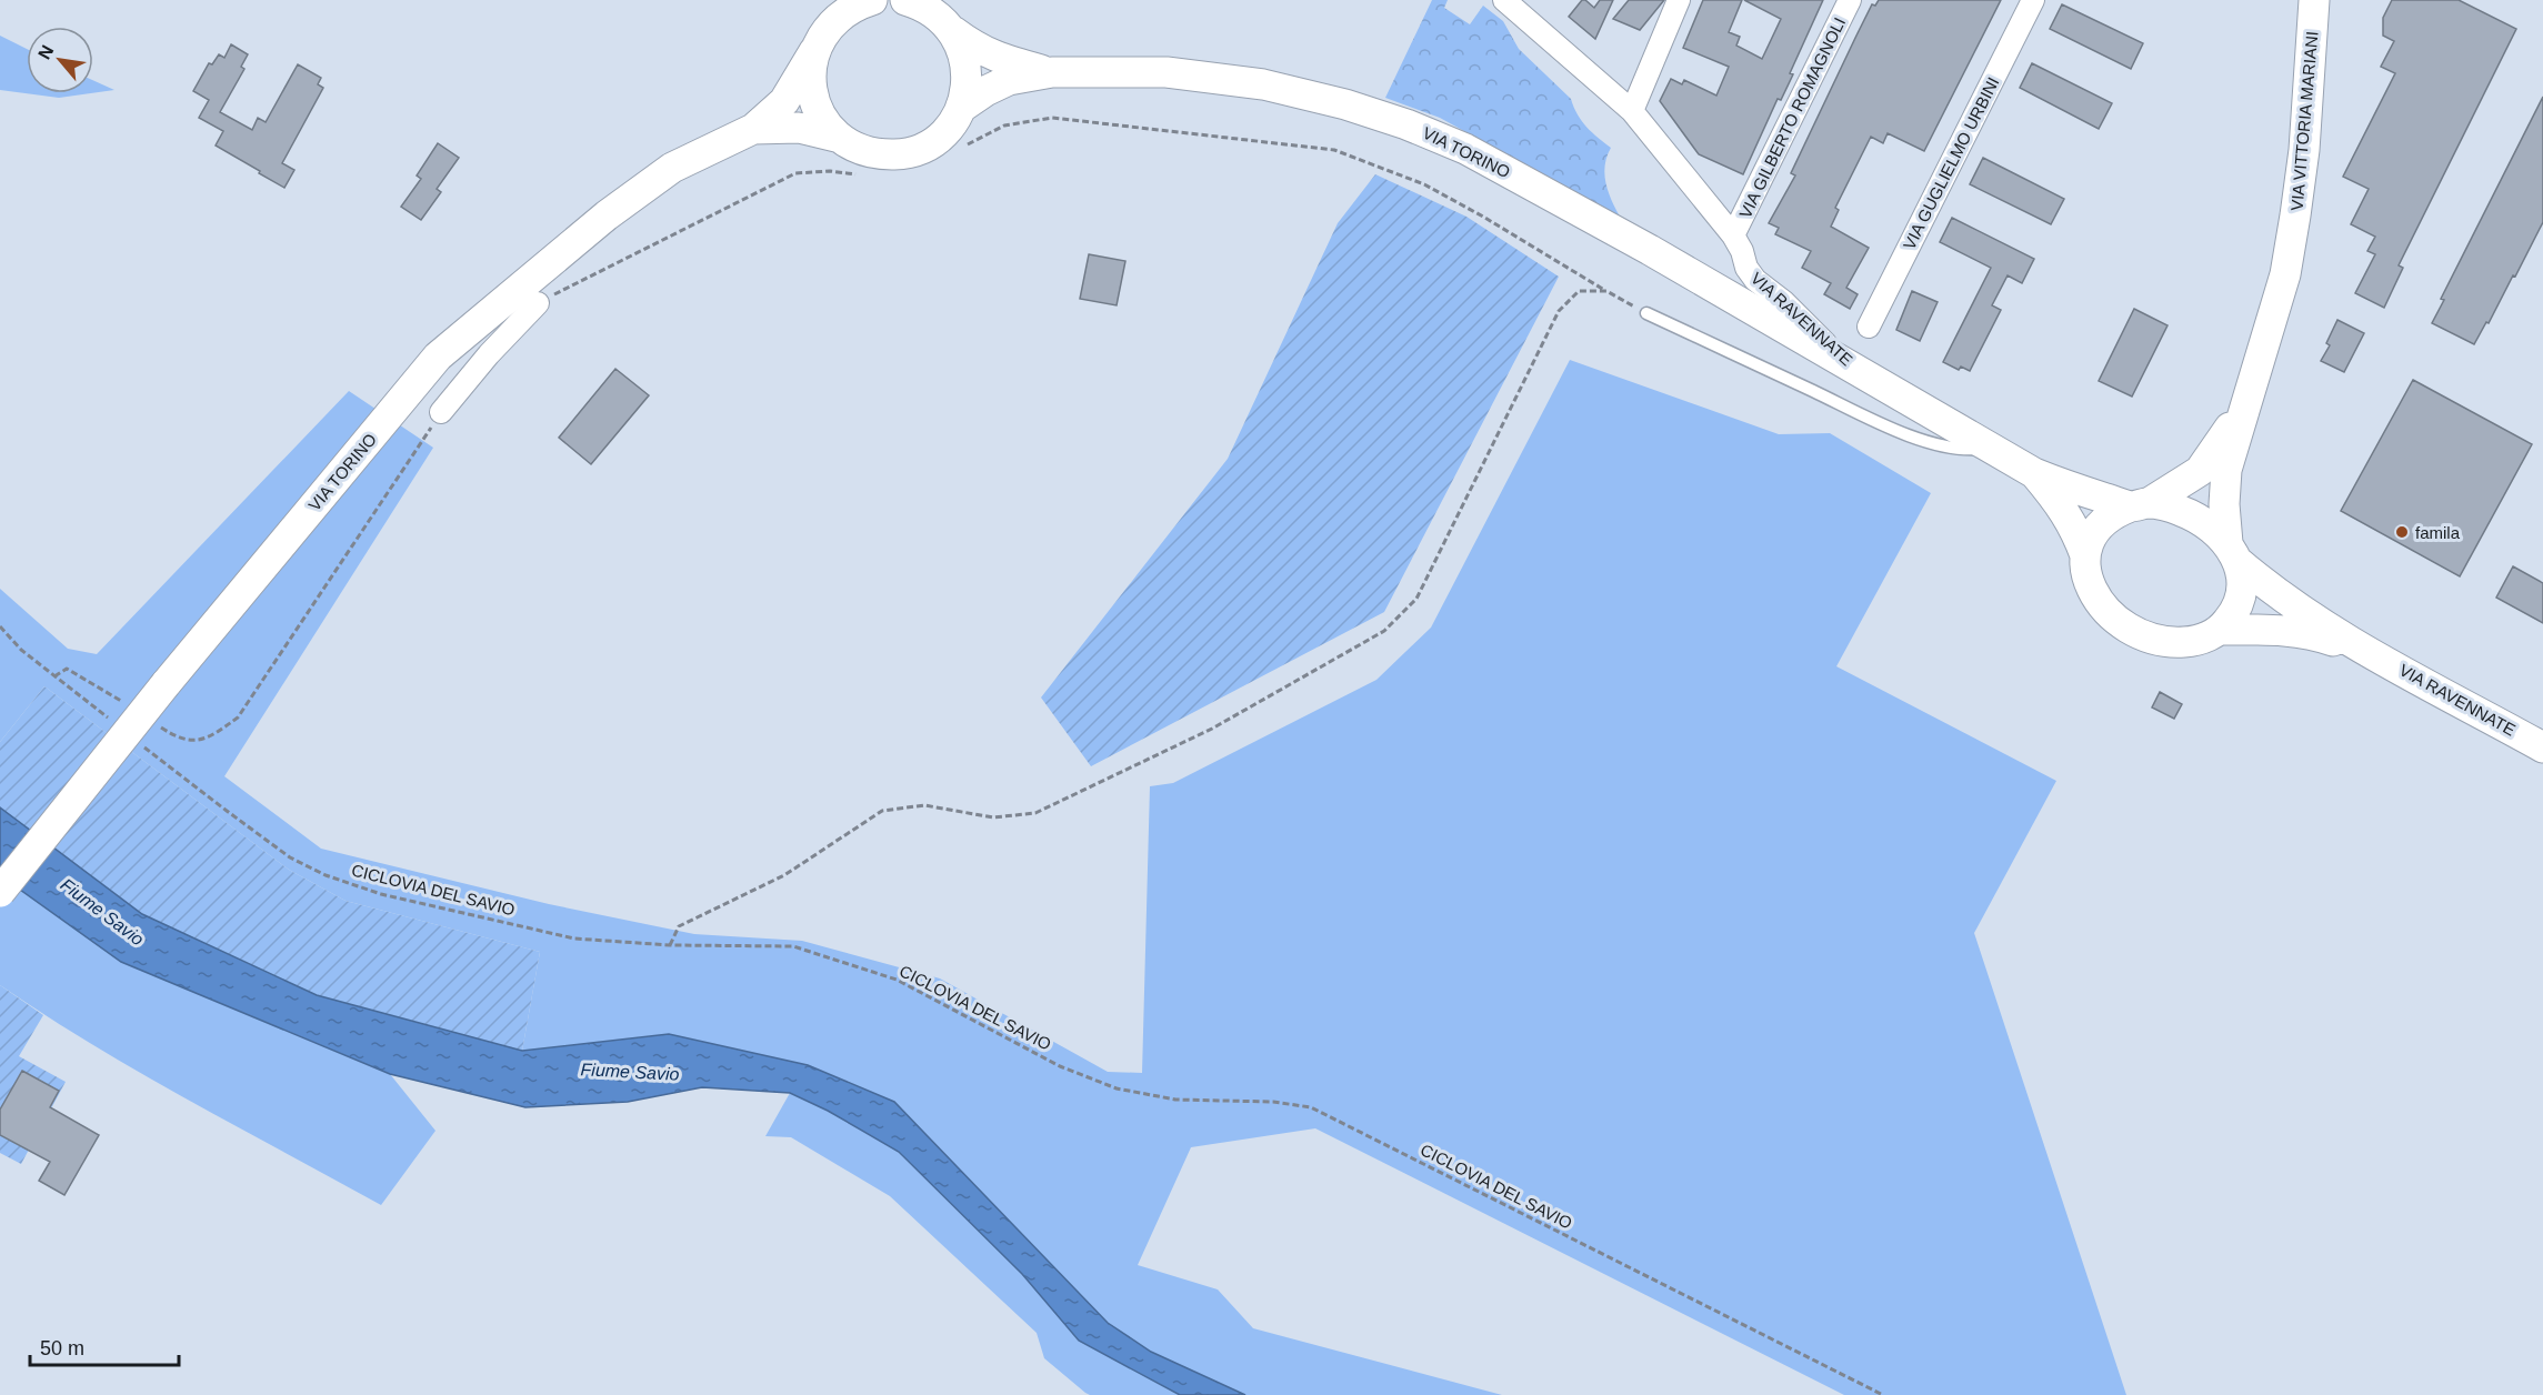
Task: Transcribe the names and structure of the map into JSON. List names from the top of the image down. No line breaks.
{"streets":{"main road":["VIA VITTORIA MARIANI","VIA TORINO","VIA RAVENNATE"],"street":["VIA GILBERTO ROMAGNOLI","VIA GUGLIELMO URBINI"],"path":["CICLOVIA DEL SAVIO"]},"crossings":[["VIA GILBERTO ROMAGNOLI","VIA RAVENNATE"],["VIA VITTORIA MARIANI","VIA RAVENNATE"],["VIA TORINO","VIA RAVENNATE"]],"water":["Fiume Savio"],"places":["famila"],"scale_bar":"50 m","north":"top left"}
